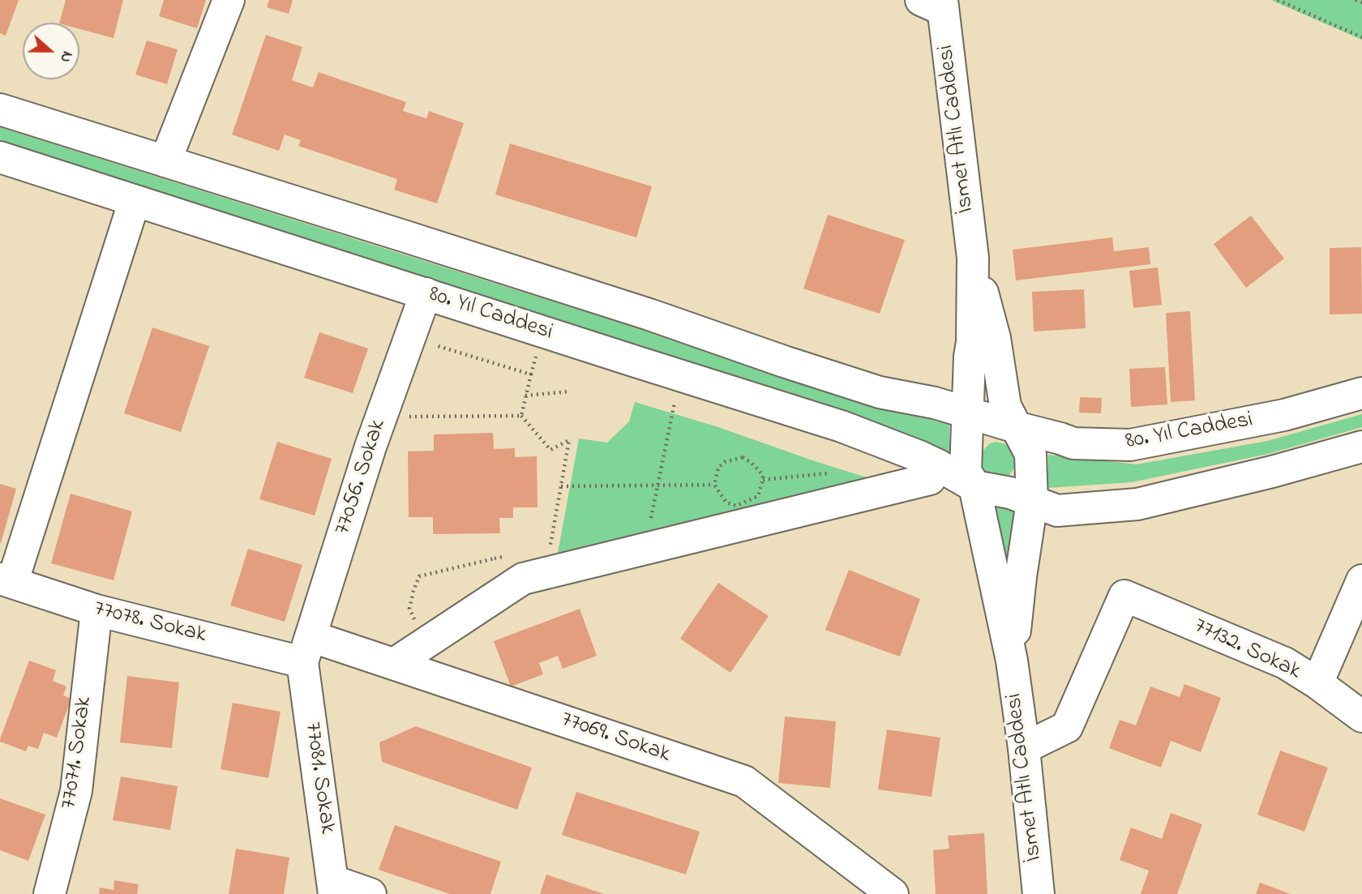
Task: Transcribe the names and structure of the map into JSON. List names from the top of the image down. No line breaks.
{"streets":{"main road":["İsmet Atlı Caddesi","80. Yıl Caddesi","77056. Sokak","77078. Sokak","77132. Sokak","77069. Sokak","77071. Sokak","77081. Sokak"]},"crossings":[["İsmet Atlı Caddesi","80. Yıl Caddesi"],["İsmet Atlı Caddesi","77132. Sokak"],["80. Yıl Caddesi","77056. Sokak"],["77056. Sokak","77078. Sokak"],["77056. Sokak","77069. Sokak"],["77056. Sokak","77081. Sokak"],["77078. Sokak","77069. Sokak"],["77078. Sokak","77071. Sokak"],["77078. Sokak","77081. Sokak"],["77069. Sokak","77081. Sokak"]],"north":"right"}
